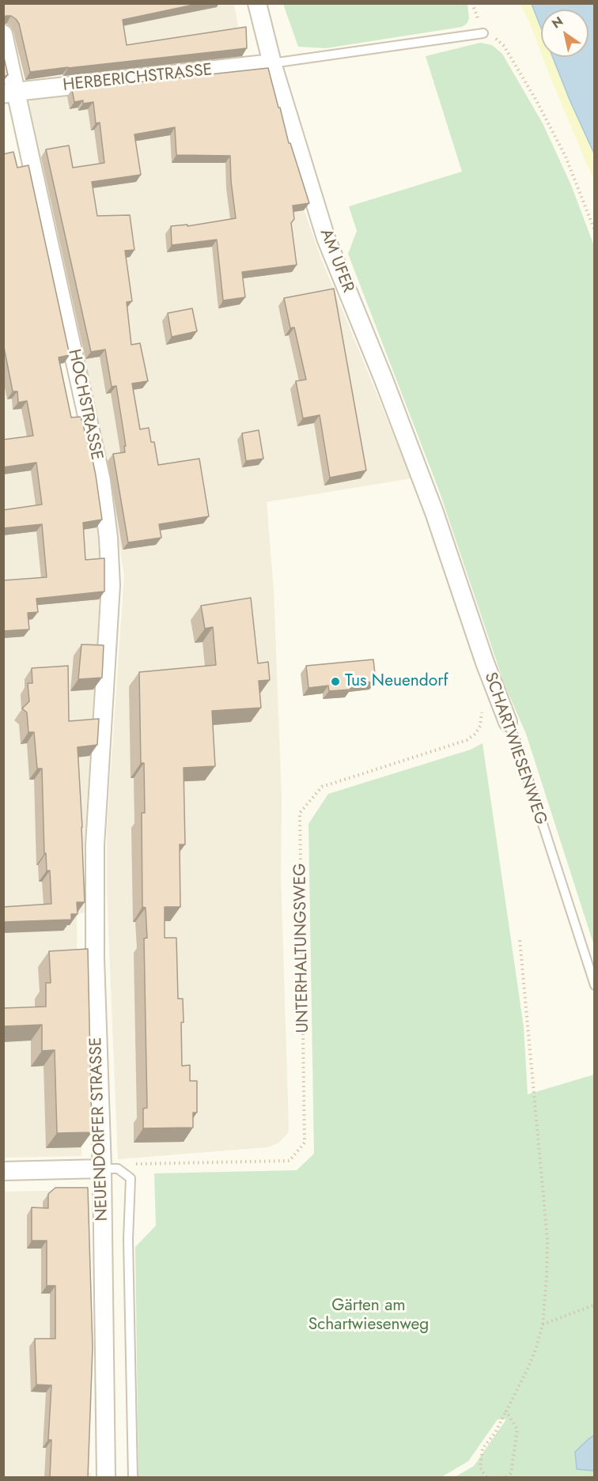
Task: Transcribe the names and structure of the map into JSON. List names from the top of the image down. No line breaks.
{"streets":{"street":["HERBERICHSTRASSE","AM UFER","HOCHSTRASSE","SCHARTWIESENWEG","NEUENDORFER STRASSE"],"path":["UNTERHALTUNGSWEG"]},"crossings":[["HERBERICHSTRASSE","AM UFER"],["HERBERICHSTRASSE","HOCHSTRASSE"],["AM UFER","SCHARTWIESENWEG"],["HOCHSTRASSE","NEUENDORFER STRASSE"],["UNTERHALTUNGSWEG","NEUENDORFER STRASSE"]],"parks":["Gärten am Schartwiesenweg"],"places":["Tus Neuendorf"],"north":"top left"}
